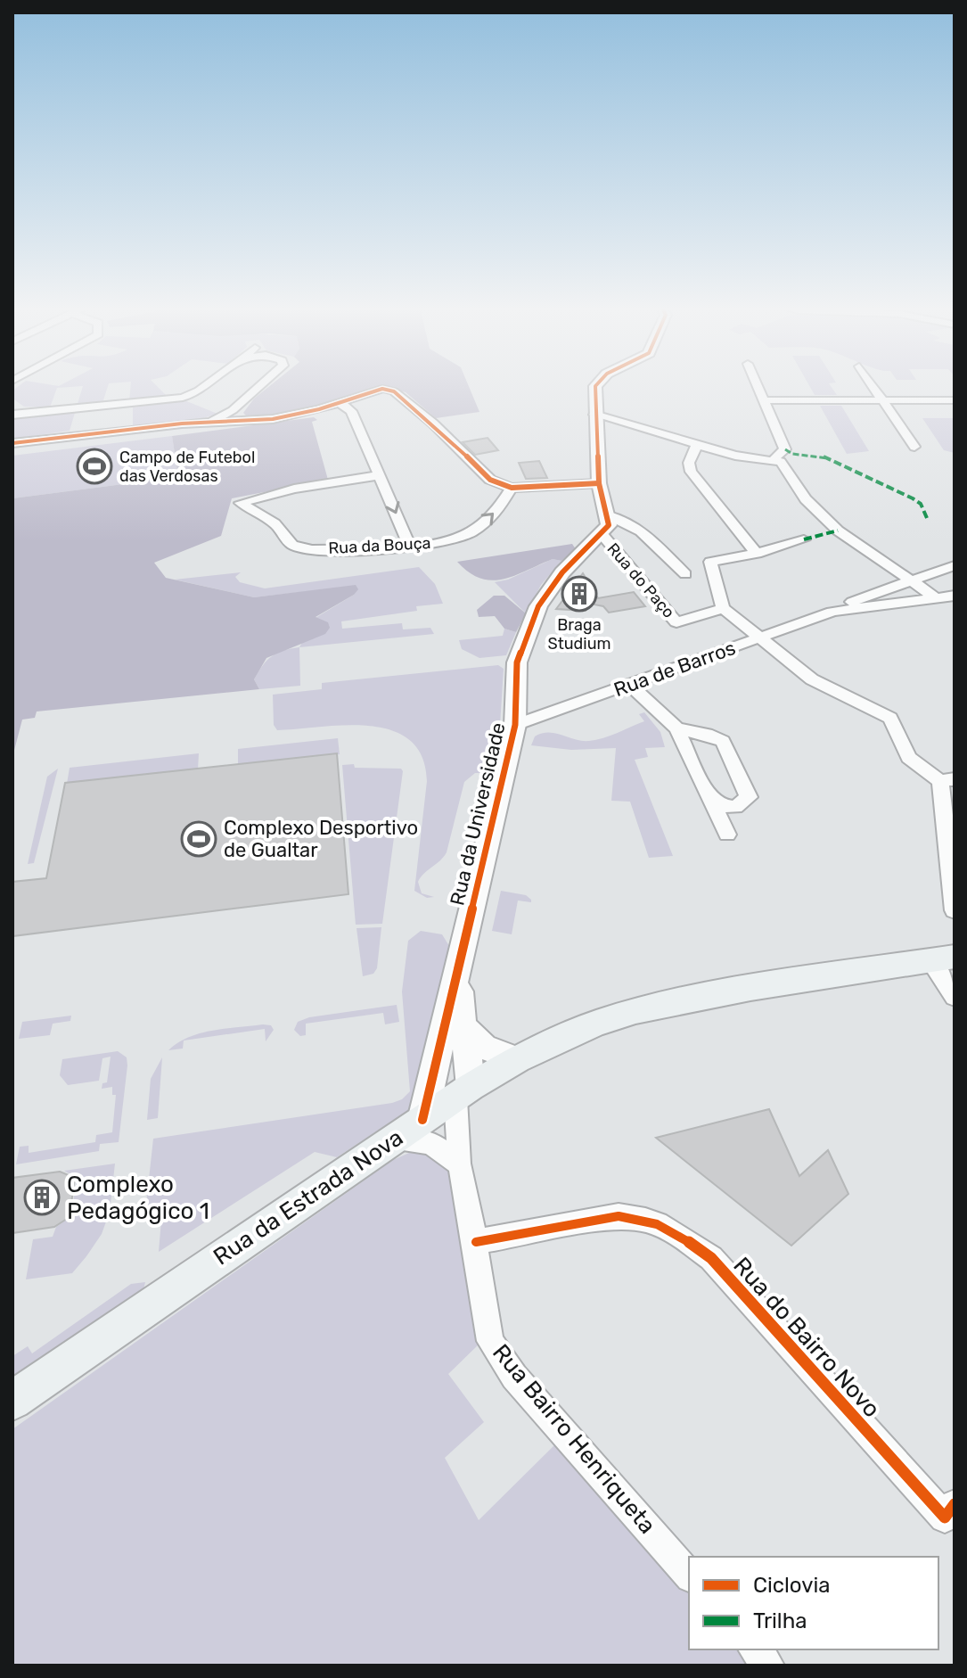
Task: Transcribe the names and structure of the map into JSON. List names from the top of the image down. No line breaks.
{"streets":{"main road":["Rua da Estrada Nova"],"street":["Rua da Bouça","Rua do Paço","Rua de Barros","Rua da Universidade","Rua do Bairro Novo","Rua Bairro Henriqueta"]},"crossings":[["Rua do Paço","Rua da Universidade"],["Rua de Barros","Rua da Universidade"],["Rua da Universidade","Rua da Estrada Nova"],["Rua da Estrada Nova","Rua Bairro Henriqueta"],["Rua do Bairro Novo","Rua Bairro Henriqueta"]],"places":{"sports":["Campo de Futebol das Verdosas","Complexo Desportivo de Gualtar"],"building":["Braga Studium","Complexo Pedagógico 1"]},"legend":["Ciclovia","Trilha"]}
